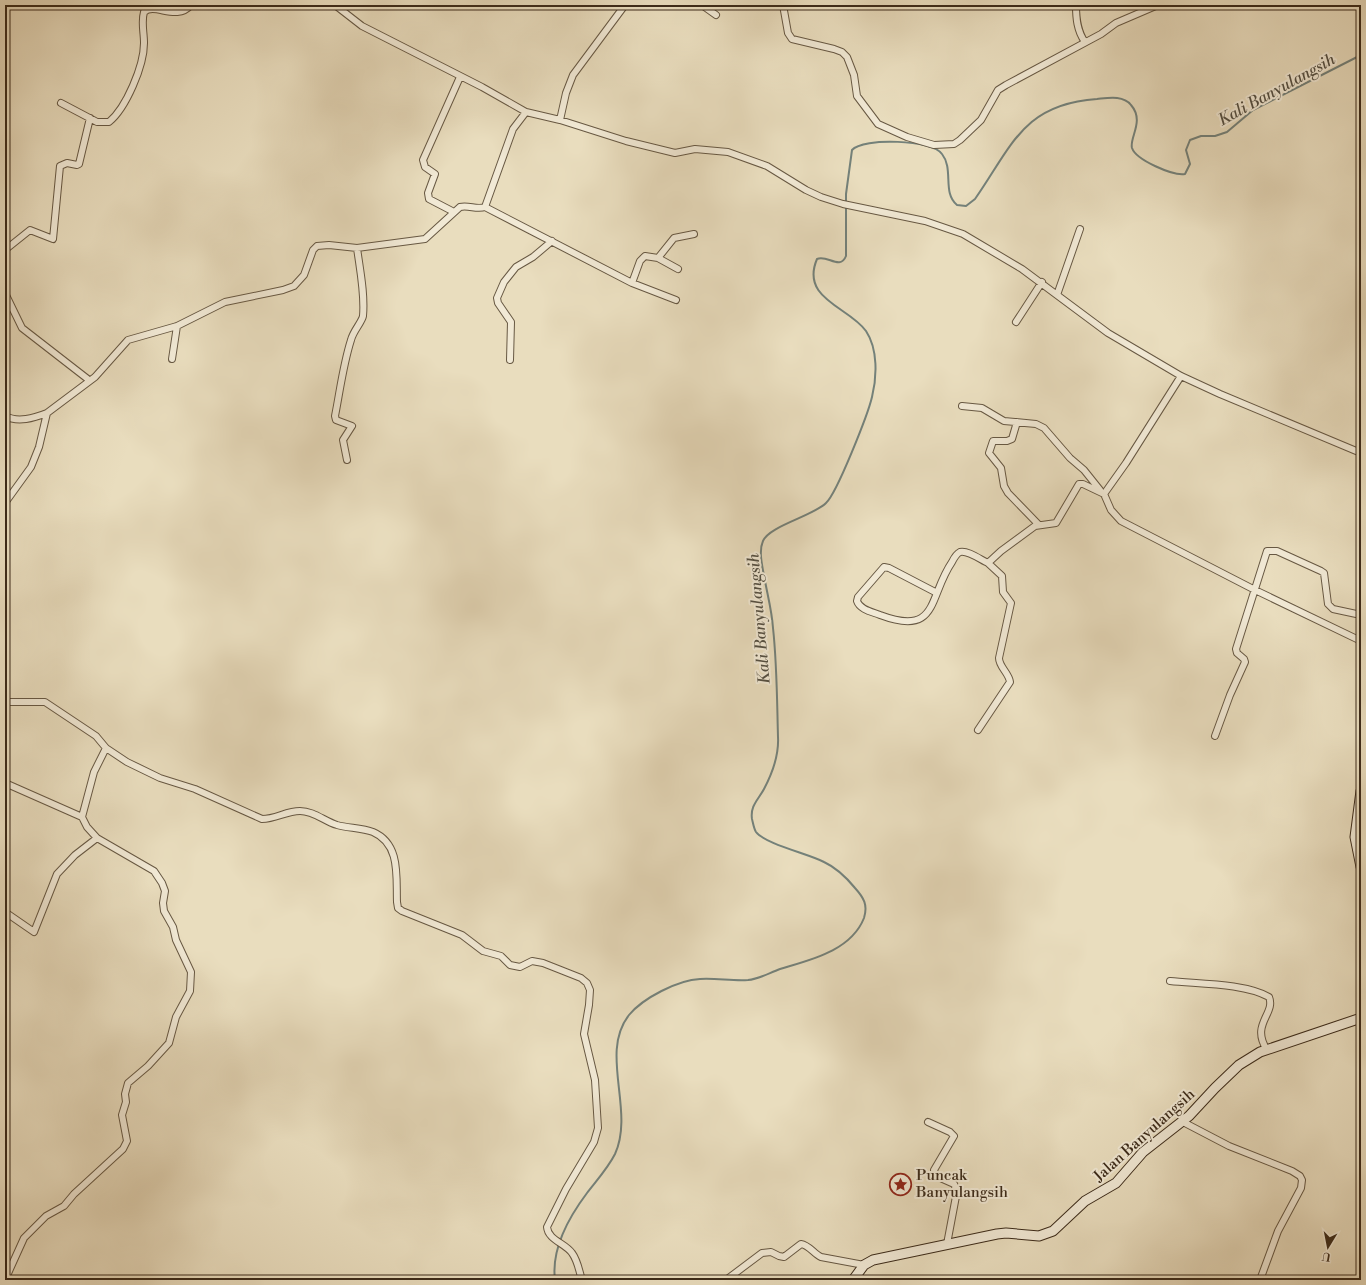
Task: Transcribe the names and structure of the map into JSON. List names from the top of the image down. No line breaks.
{"streets":{"street":["Jalan Banyulangsih"]},"water":["Kali Banyulangsih"],"places":{"place":["Puncak Banyulangsih"]},"north":"bottom"}
